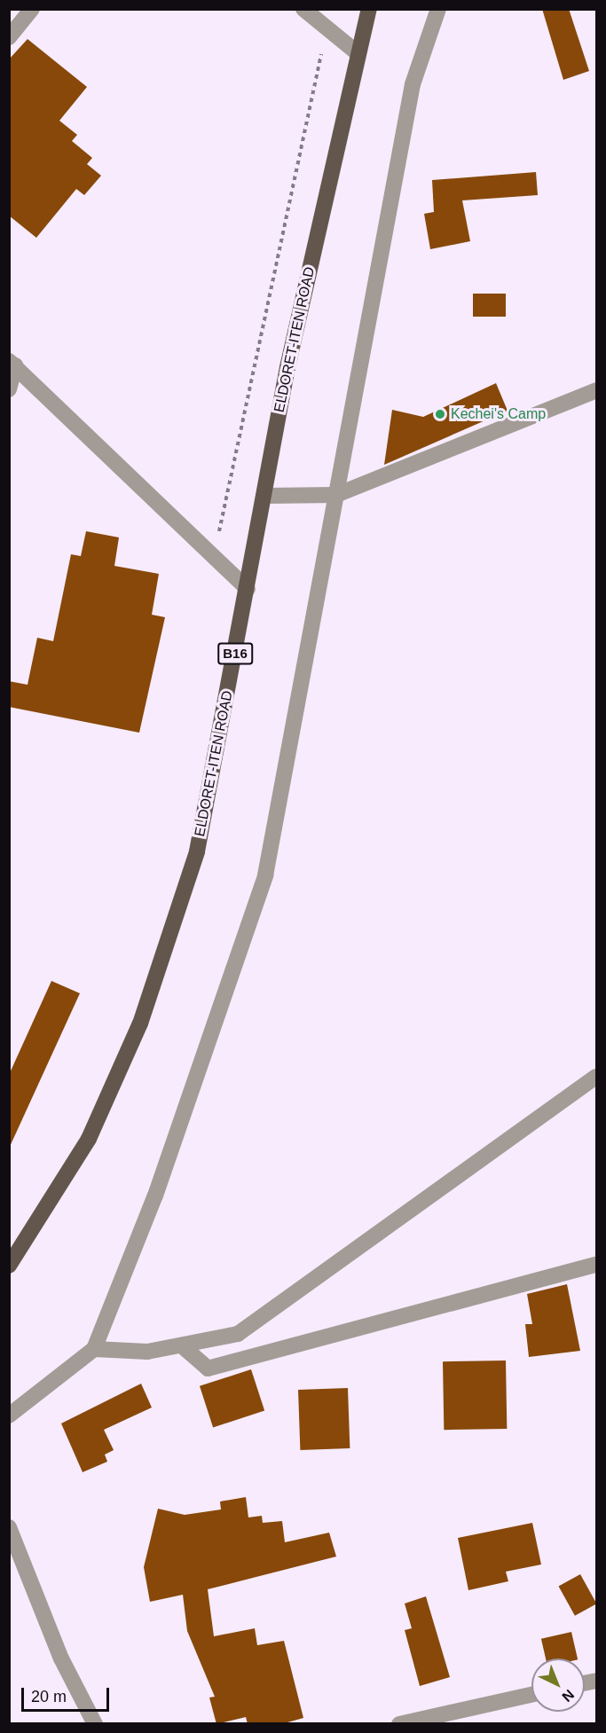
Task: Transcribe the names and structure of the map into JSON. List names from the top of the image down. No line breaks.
{"streets":{"main road":["ELDORET-ITEN ROAD","B16"]},"places":["Kechei's Camp"],"scale_bar":"20 m","north":"bottom right"}
